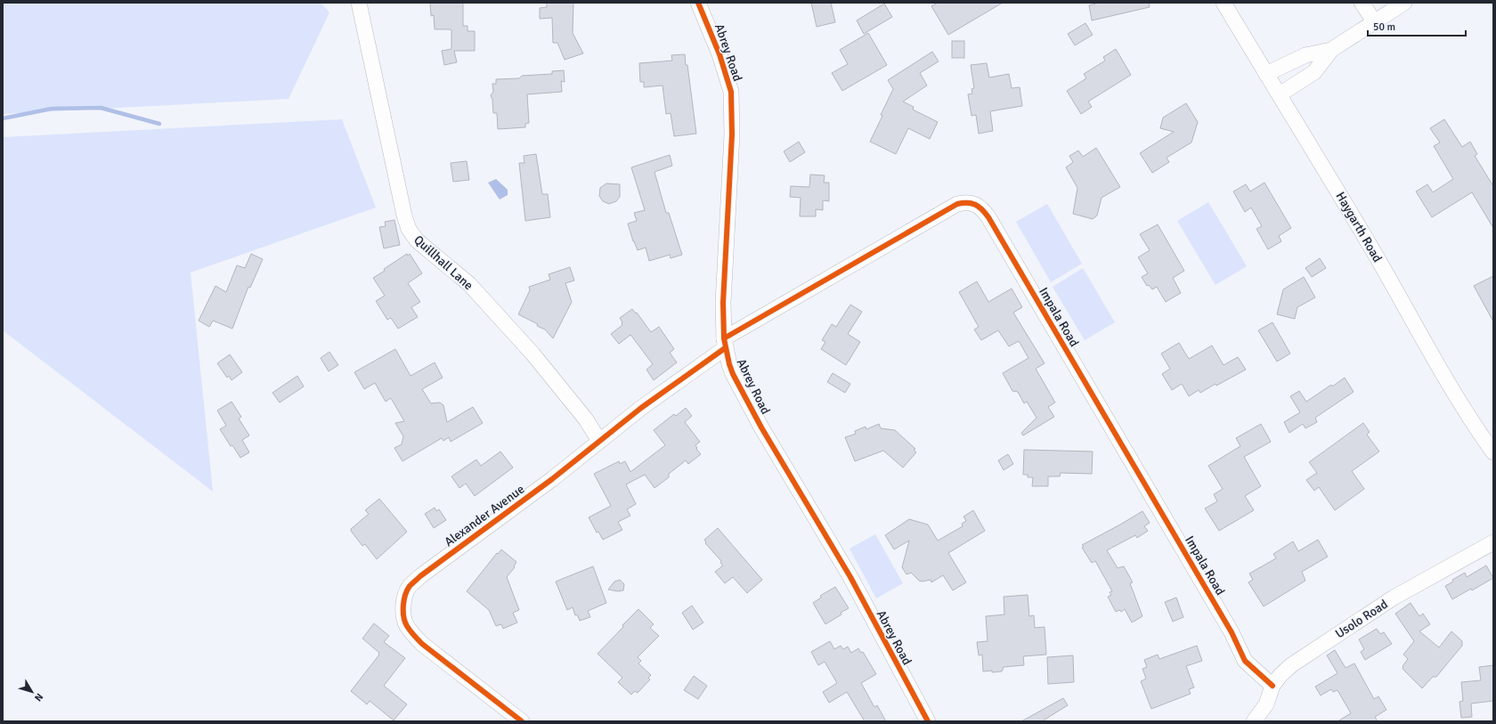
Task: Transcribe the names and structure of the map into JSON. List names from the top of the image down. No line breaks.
{"streets":{"street":["Abrey Road","Haygarth Road","Quillhall Lane","Impala Road","Alexander Avenue","Usolo Road"]},"crossings":[["Abrey Road","Impala Road"],["Abrey Road","Alexander Avenue"],["Quillhall Lane","Alexander Avenue"],["Impala Road","Alexander Avenue"],["Impala Road","Usolo Road"]],"scale_bar":"50 m","north":"bottom right"}
